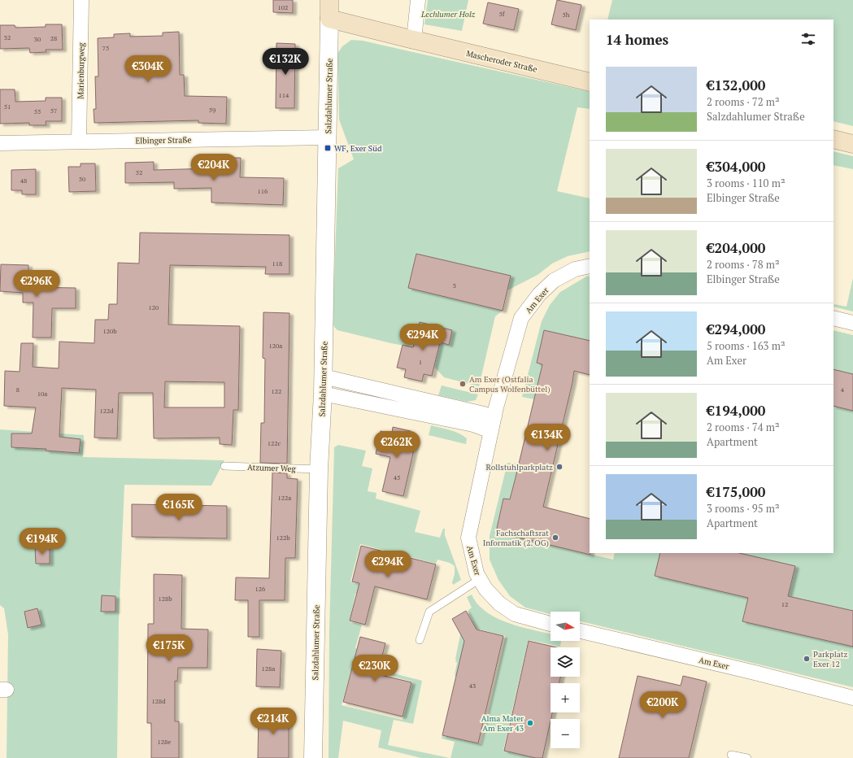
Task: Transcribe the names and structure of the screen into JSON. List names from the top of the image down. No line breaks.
{"streets":{"main road":["Mascheroder Straße","Salzdahlumer Straße"],"street":["Marienburgweg","Elbinger Straße","Am Exer"],"lane":["Atzumer Weg"]},"crossings":[["Mascheroder Straße","Salzdahlumer Straße"],["Marienburgweg","Elbinger Straße"],["Salzdahlumer Straße","Elbinger Straße"],["Salzdahlumer Straße","Atzumer Weg"]],"parks":["Lechlumer Holz"],"places":{"transit":["WF, Exer Süd"],"other":["Am Exer (Ostfalia Campus Wolfenbüttel)","Rollstuhlparkplatz","Fachschaftsrat Informatik (2. OG)","Parkplatz Exer 12","Alma Mater Am Exer 43"]},"house_numbers":["102","5f","5h","32","28","30","75","114","51","59","57","55","52","50","48","116","118","3","120","120b","120a","1","8","4","122","10a","122d","122c","45","122a","122b","126","128b","12","128a","43","128d","128e"],"north":"right","page":{"heading":"14 homes","price":["€132K","€304K","€204K","€296K","€294K","€134K","€262K","€165K","€194K","€294K","€175K","€230K","€200K","€214K"],"list":[{"name":"€132,000","note":"2 rooms · 72 m² · Salzdahlumer Straße"},{"name":"€304,000","note":"3 rooms · 110 m² · Elbinger Straße"},{"name":"€204,000","note":"2 rooms · 78 m² · Elbinger Straße"},{"name":"€294,000","note":"5 rooms · 163 m² · Am Exer"},{"name":"€194,000","note":"2 rooms · 74 m² · Apartment"},{"name":"€175,000","note":"3 rooms · 95 m² · Apartment"}],"map_buttons":["+","−"]}}
